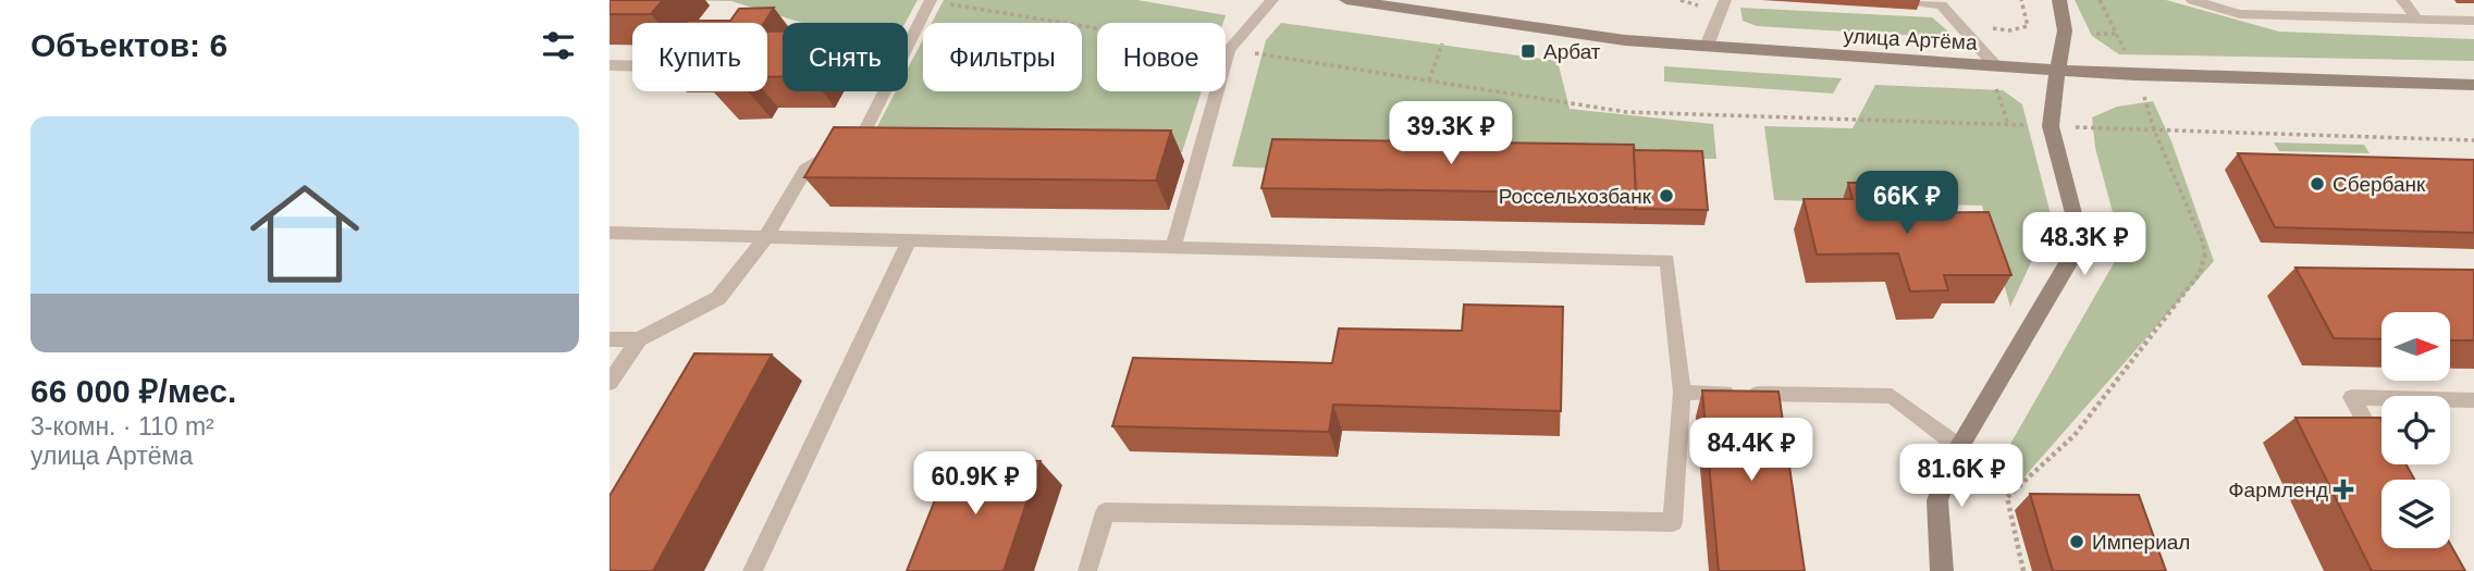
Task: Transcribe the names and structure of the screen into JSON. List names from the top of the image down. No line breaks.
{"streets":{"main road":["улица Артёма"]},"places":{"transit":["Арбат"],"other":["Сбербанк","Россельхозбанк","Империал"],"health":["Фармленд"]},"north":"right","page":{"heading":"Объектов: 6","chip":["Купить","Снять","Фильтры","Новое"],"list":[{"name":"66 000 ₽/мес.","note":"3-комн. · 110 m² · улица Артёма"}],"price":["39.3K ₽","66K ₽","48.3K ₽","84.4K ₽","81.6K ₽","60.9K ₽"]}}
